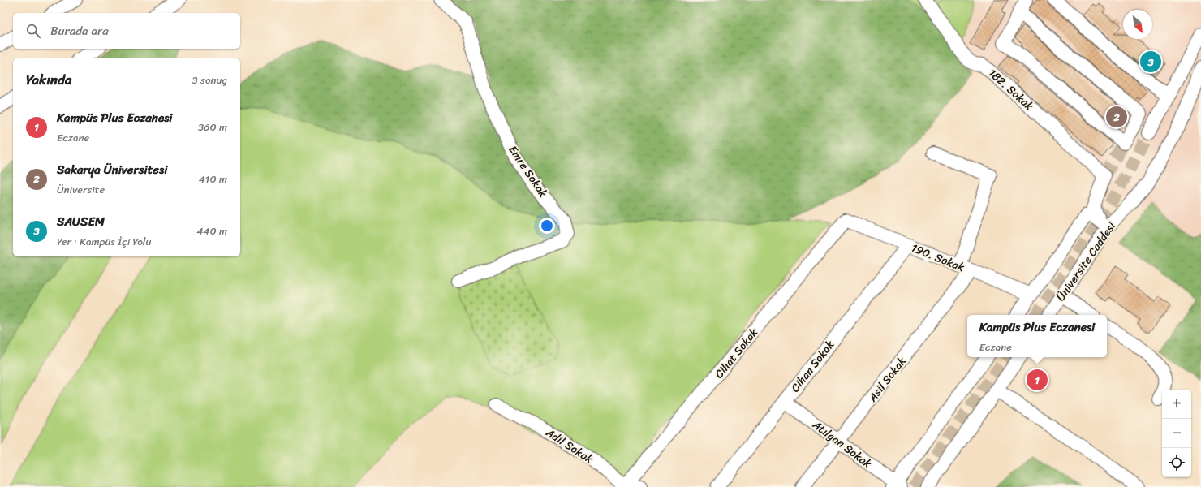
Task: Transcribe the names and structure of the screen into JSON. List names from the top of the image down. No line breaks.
{"streets":{"street":["182. Sokak","Emre Sokak","190. Sokak","Üniversite Caddesi","Cihat Sokak","Cihan Sokak","Asil Sokak","Atılgan Sokak","Adil Sokak"]},"crossings":[["182. Sokak","190. Sokak"],["190. Sokak","Cihat Sokak"],["190. Sokak","Cihan Sokak"],["190. Sokak","Asil Sokak"],["Cihat Sokak","Adil Sokak"],["Cihan Sokak","Atılgan Sokak"],["Asil Sokak","Atılgan Sokak"]],"north":"bottom right","page":{"search":"Burada ara","pins":["3","2","1"],"heading":["Yakında","3 sonuç"],"list":[{"mark":"1","name":"Kampüs Plus Eczanesi","note":"Eczane","value":"360 m"},{"mark":"2","name":"Sakarya Üniversitesi","note":"Üniversite","value":"410 m"},{"mark":"3","name":"SAUSEM","note":"Yer · Kampüs İçi Yolu","value":"440 m"}],"popup":["Kampüs Plus Eczanesi","Eczane"],"map_buttons":["+","−"]}}
